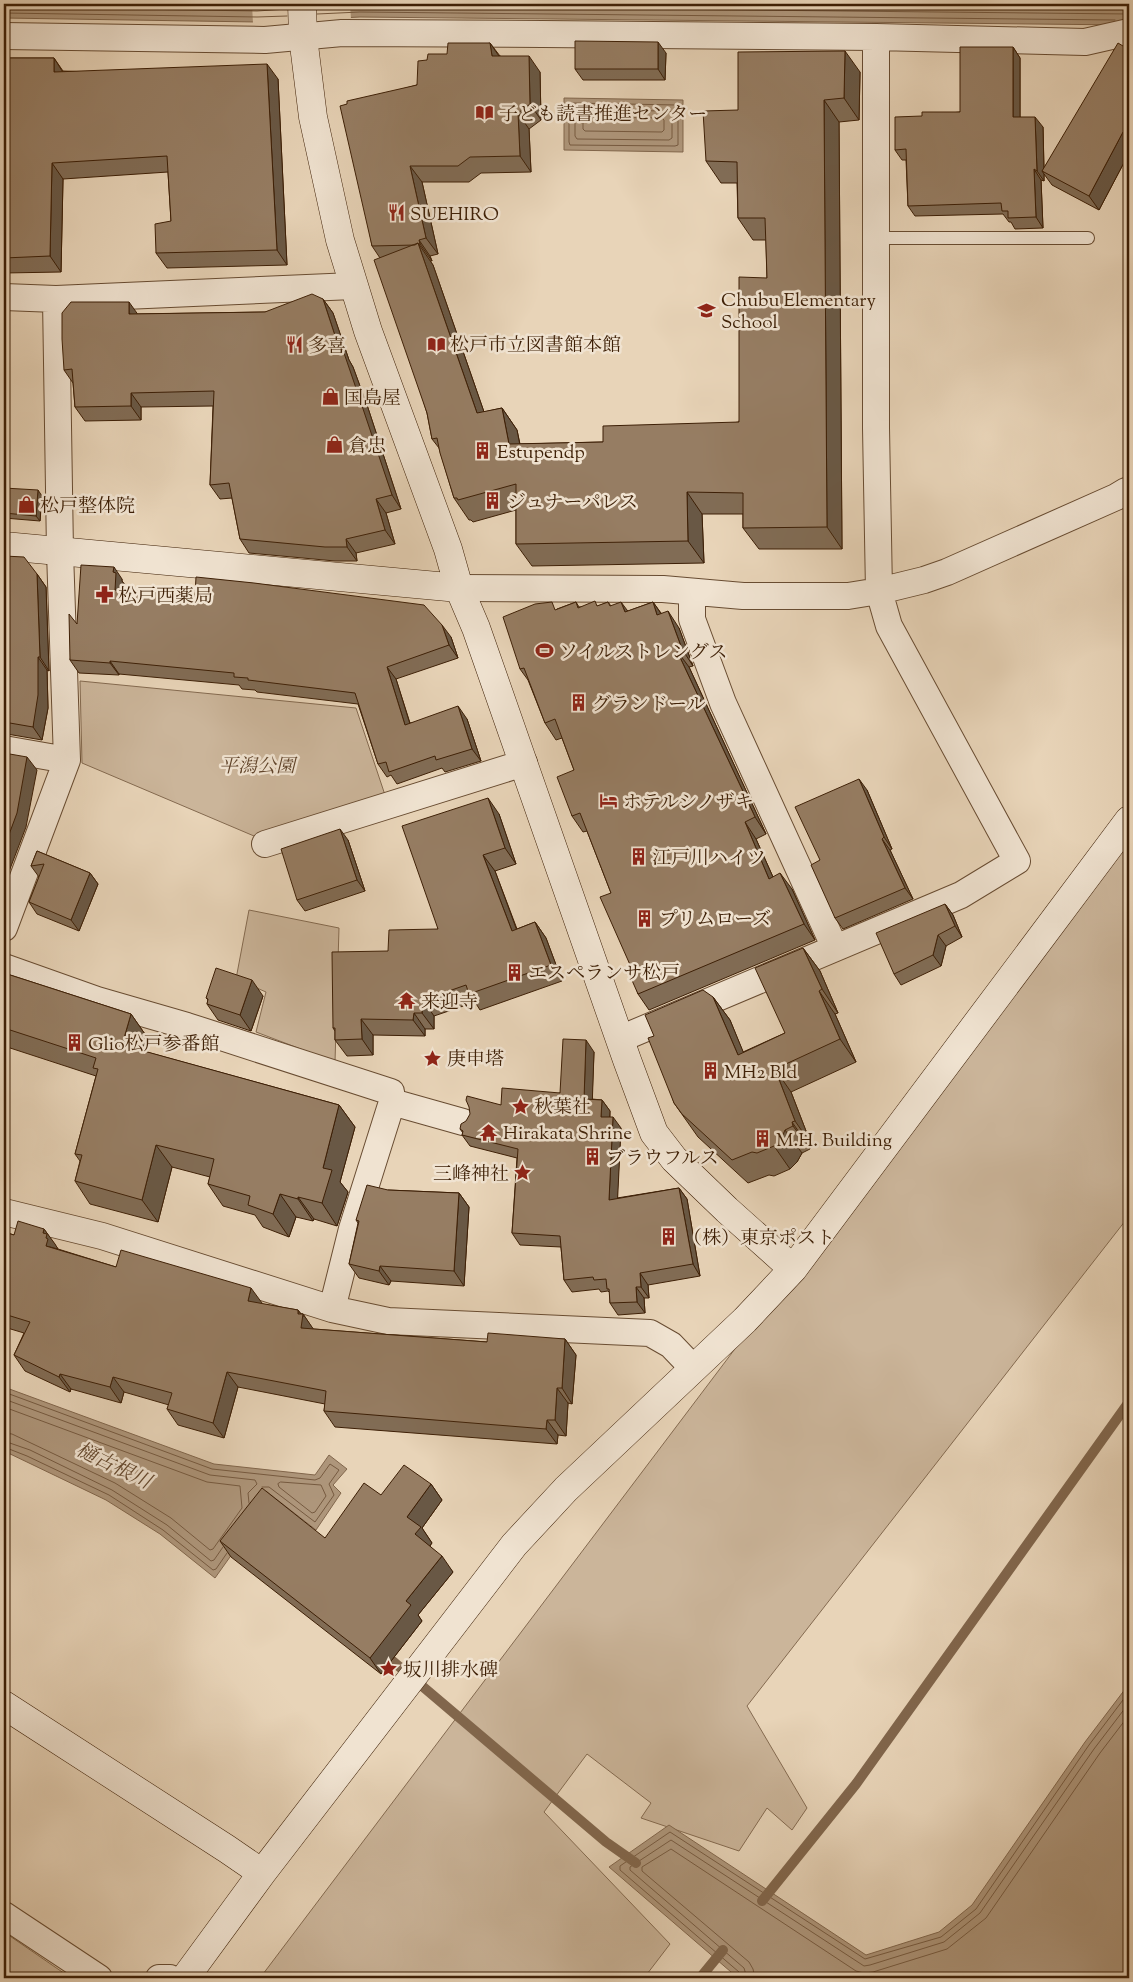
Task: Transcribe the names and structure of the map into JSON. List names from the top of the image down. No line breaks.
{"water":["樋古根川"],"parks":["平潟公園"],"places":{"library":["子ども読書推進センター","松戸市立図書館本館"],"restaurant":["SUEHIRO","多喜"],"school or university":["Chubu Elementary School"],"shop":["国島屋","倉忠","松戸整体院"],"building":["Estupendp","ジュナーパレス","グランドール","江戸川ハイツ","プリムローズ","エスペランサ松戸","Glio松戸参番館","MH2 Bld","M.H. Building","ブラウフルス","（株）東京ポスト"],"pharmacy":["松戸西薬局"],"sports":["ソイルストレングス"],"hotel":["ホテルシノザキ"],"temple":["来迎寺","Hirakata Shrine"],"place":["庚申塔","秋葉社","三峰神社","坂川排水碑"]}}
